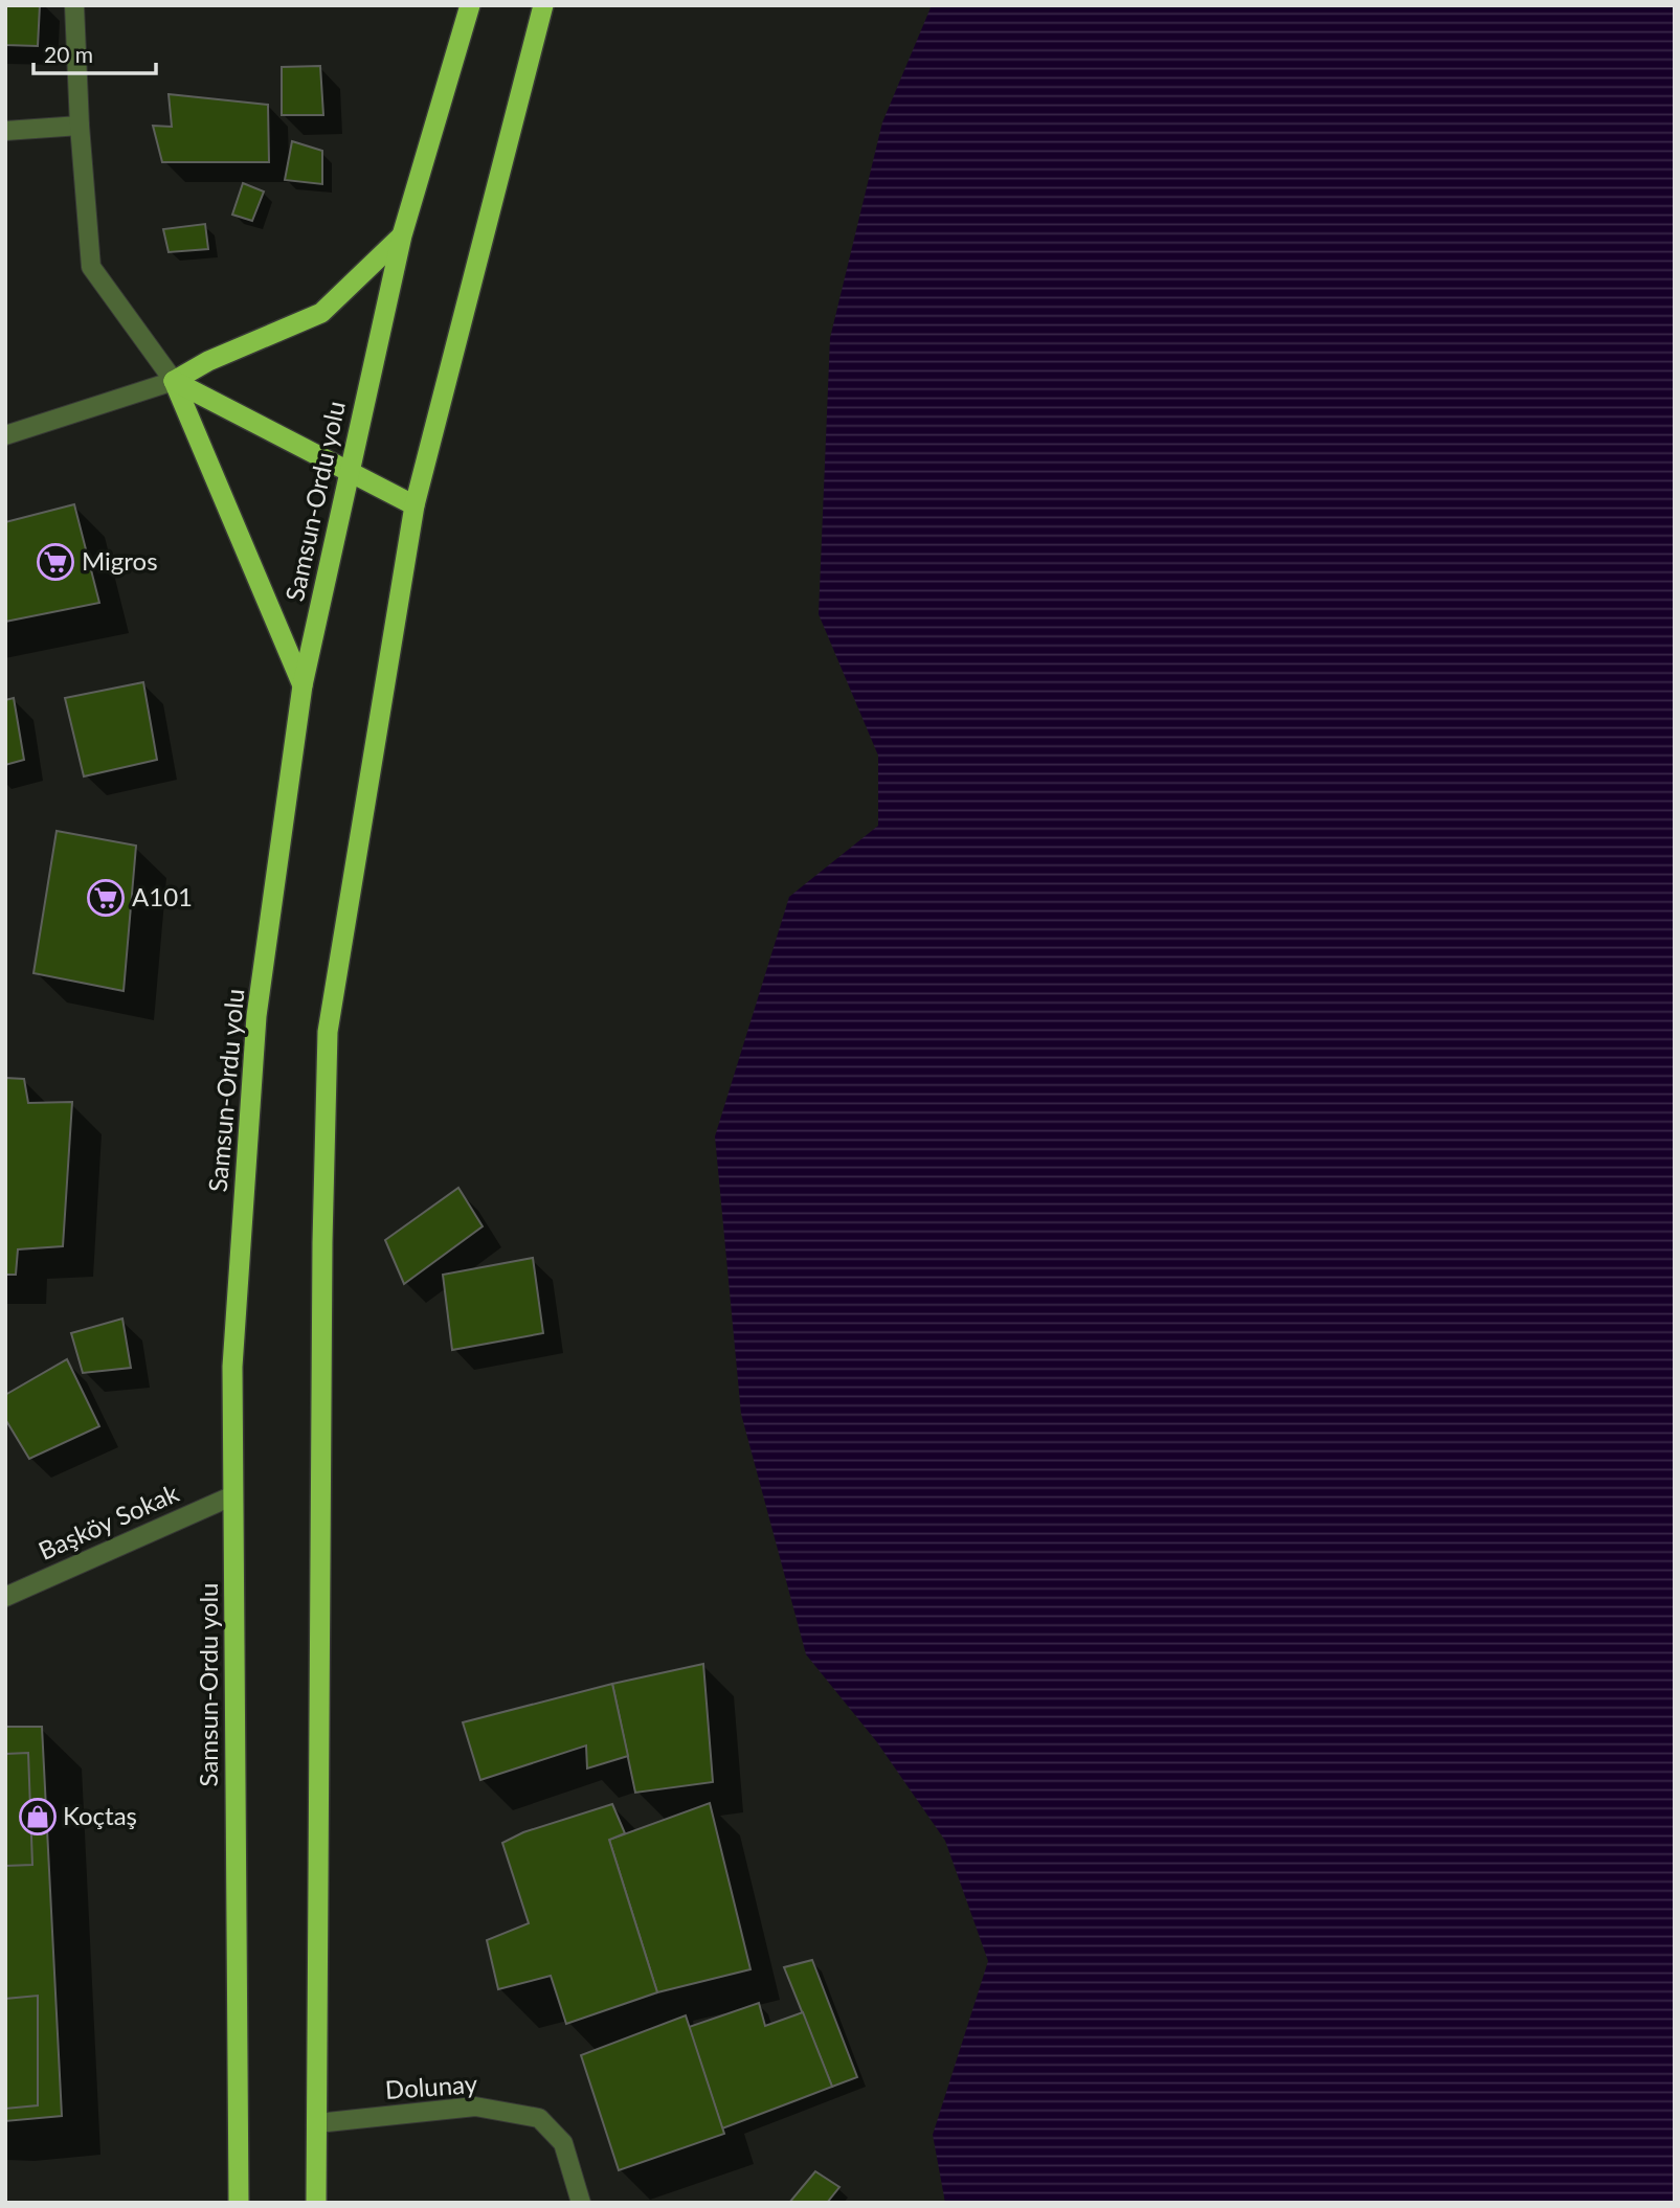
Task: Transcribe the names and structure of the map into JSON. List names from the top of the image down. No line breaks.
{"streets":{"highway":["Samsun-Ordu yolu"],"street":["Başköy Sokak","Dolunay"]},"crossings":[["Samsun-Ordu yolu","Başköy Sokak"]],"places":{"supermarket":["Migros","A101"],"shop":["Koçtaş"]},"scale_bar":"20 m"}
